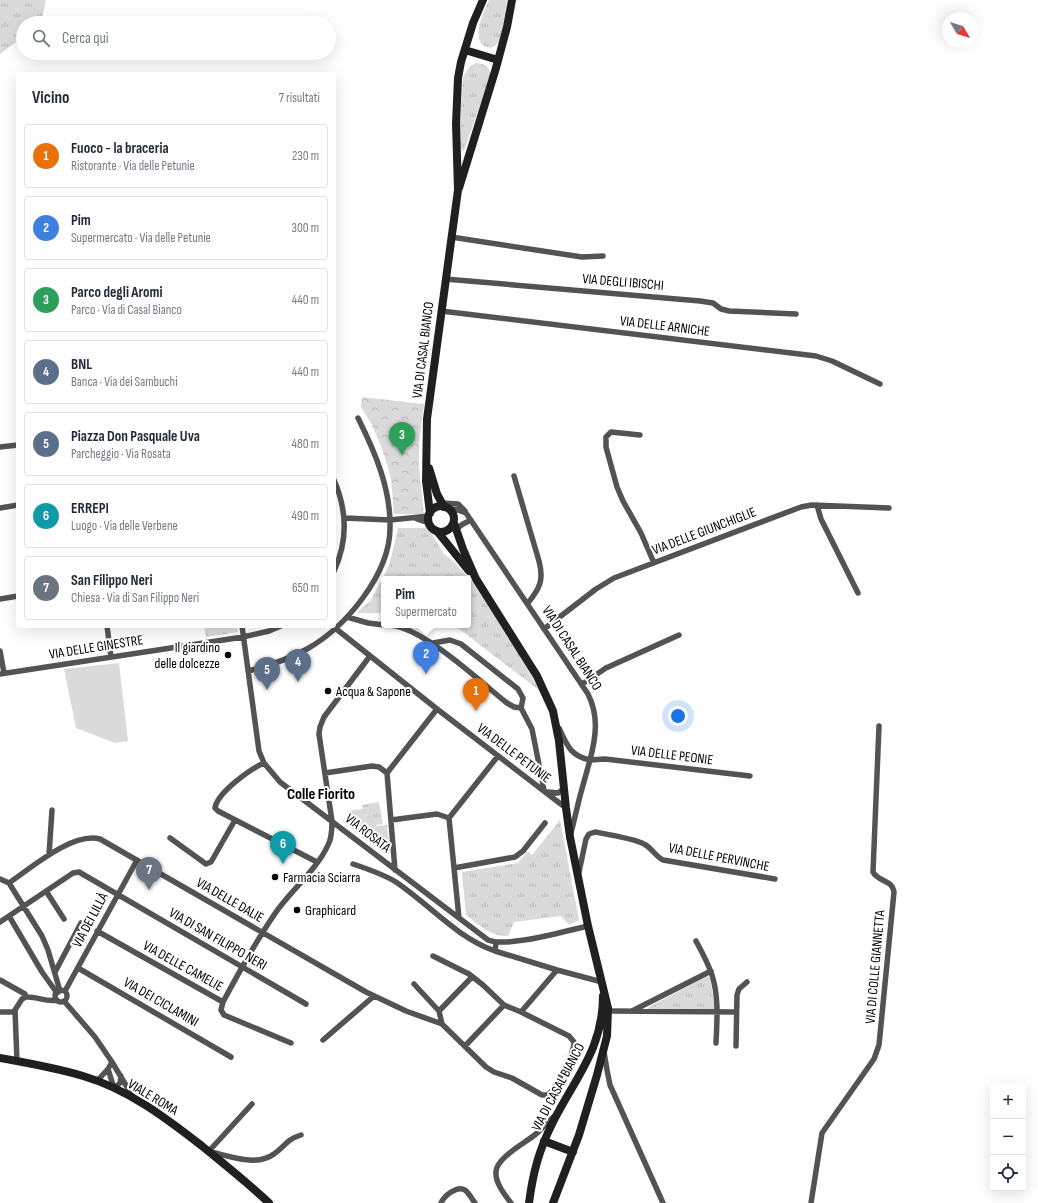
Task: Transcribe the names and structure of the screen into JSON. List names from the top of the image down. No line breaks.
{"streets":{"main road":["VIA DI CASAL BIANCO","VIALE ROMA"],"street":["VIA DEGLI IBISCHI","VIA DELLE ARNICHE","VIA DELLE GIUNCHIGLIE","VIA DELLE GINESTRE","VIA DELLE PETUNIE","VIA DELLE PEONIE","VIA ROSATA","VIA DELLE PERVINCHE","VIA DELLE DALIE","VIA DEI LILLÀ","VIA DI SAN FILIPPO NERI","VIA DELLE CAMELIE","VIA DI COLLE GIANNETTA","VIA DEI CICLAMINI"]},"crossings":[["VIA DEGLI IBISCHI","VIA DI CASAL BIANCO"],["VIA DELLE ARNICHE","VIA DI CASAL BIANCO"],["VIA DI CASAL BIANCO","VIA DELLE GIUNCHIGLIE"],["VIA DI CASAL BIANCO","VIA DELLE PETUNIE"],["VIA DI CASAL BIANCO","VIA DELLE PEONIE"],["VIA DI CASAL BIANCO","VIA ROSATA"],["VIA DI CASAL BIANCO","VIA DELLE PERVINCHE"],["VIA DELLE GINESTRE","VIA ROSATA"],["VIA DELLE DALIE","VIA DEI LILLÀ"],["VIA DEI LILLÀ","VIA DI SAN FILIPPO NERI"],["VIA DEI LILLÀ","VIA DELLE CAMELIE"],["VIA DEI LILLÀ","VIA DEI CICLAMINI"]],"districts":["Colle Fiorito"],"places":["Il giardino delle dolcezze","Acqua & Sapone","Farmacia Sciarra","Graphicard"],"north":"bottom right","page":{"search":"Cerca qui","heading":["Vicino","7 risultati"],"list":[{"mark":"1","name":"Fuoco - la braceria","note":"Ristorante · Via delle Petunie","value":"230 m"},{"mark":"2","name":"Pim","note":"Supermercato · Via delle Petunie","value":"300 m"},{"mark":"3","name":"Parco degli Aromi","note":"Parco · Via di Casal Bianco","value":"440 m"},{"mark":"4","name":"BNL","note":"Banca · Via dei Sambuchi","value":"440 m"},{"mark":"5","name":"Piazza Don Pasquale Uva","note":"Parcheggio · Via Rosata","value":"480 m"},{"mark":"6","name":"ERREPI","note":"Luogo · Via delle Verbene","value":"490 m"},{"mark":"7","name":"San Filippo Neri","note":"Chiesa · Via di San Filippo Neri","value":"650 m"}],"pins":["3","2","4","5","1","6","7"],"popup":["Pim","Supermercato"],"map_buttons":["+","−"]}}
